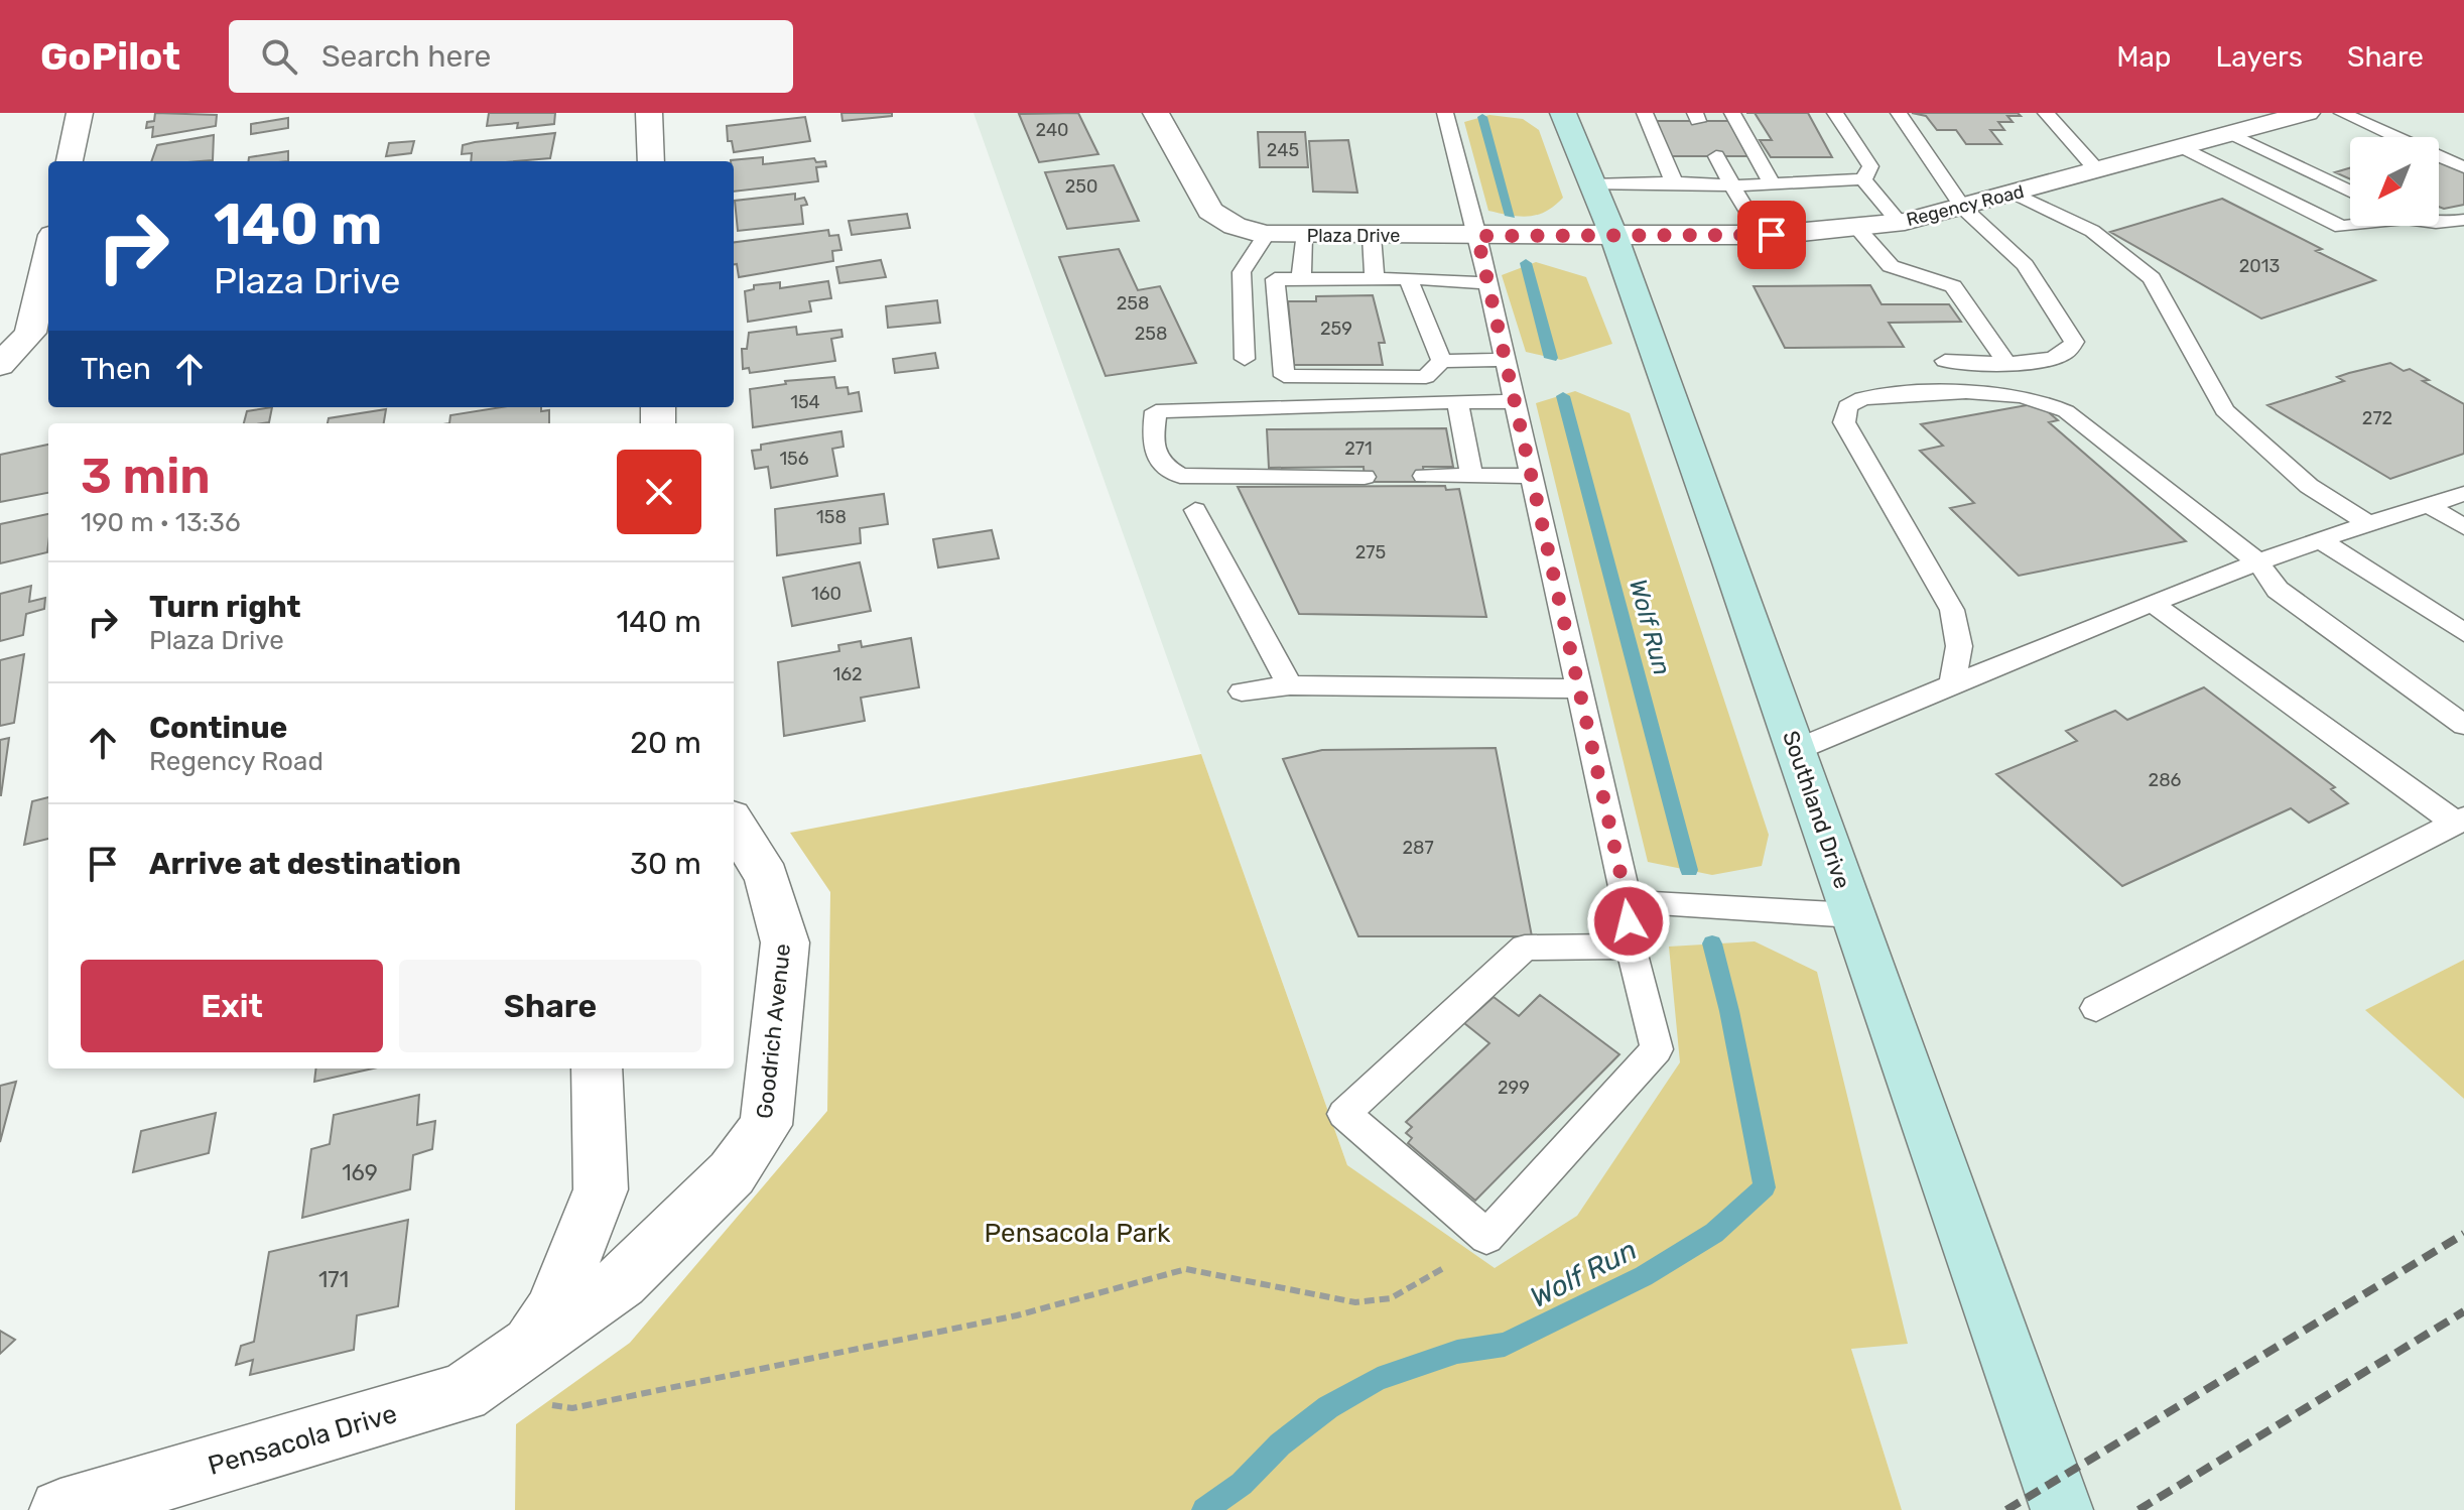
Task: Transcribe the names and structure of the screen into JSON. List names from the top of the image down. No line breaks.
{"streets":{"main road":["Southland Drive"],"street":["Regency Road","Plaza Drive","Goodrich Avenue","Pensacola Drive"]},"crossings":[["Regency Road","Plaza Drive"],["Regency Road","Southland Drive"],["Plaza Drive","Southland Drive"],["Goodrich Avenue","Pensacola Drive"]],"water":["Wolf Run"],"parks":["Pensacola Park"],"house_numbers":["240","245","250","2013","258","259","258","154","272","271","156","158","275","160","162","286","287","299","169","171"],"north":"bottom left","page":{"header":"GoPilot","search":"Search here","nav":["Map","Layers","Share"],"turn":["140 m","Plaza Drive"],"then":"Then","heading":["3 min","190 m · 13:36"],"list":[{"name":"Turn right","note":"Plaza Drive","value":"140 m"},{"name":"Continue","note":"Regency Road","value":"20 m"},{"name":"Arrive at destination","value":"30 m"}],"buttons":["Exit","Share"]}}
